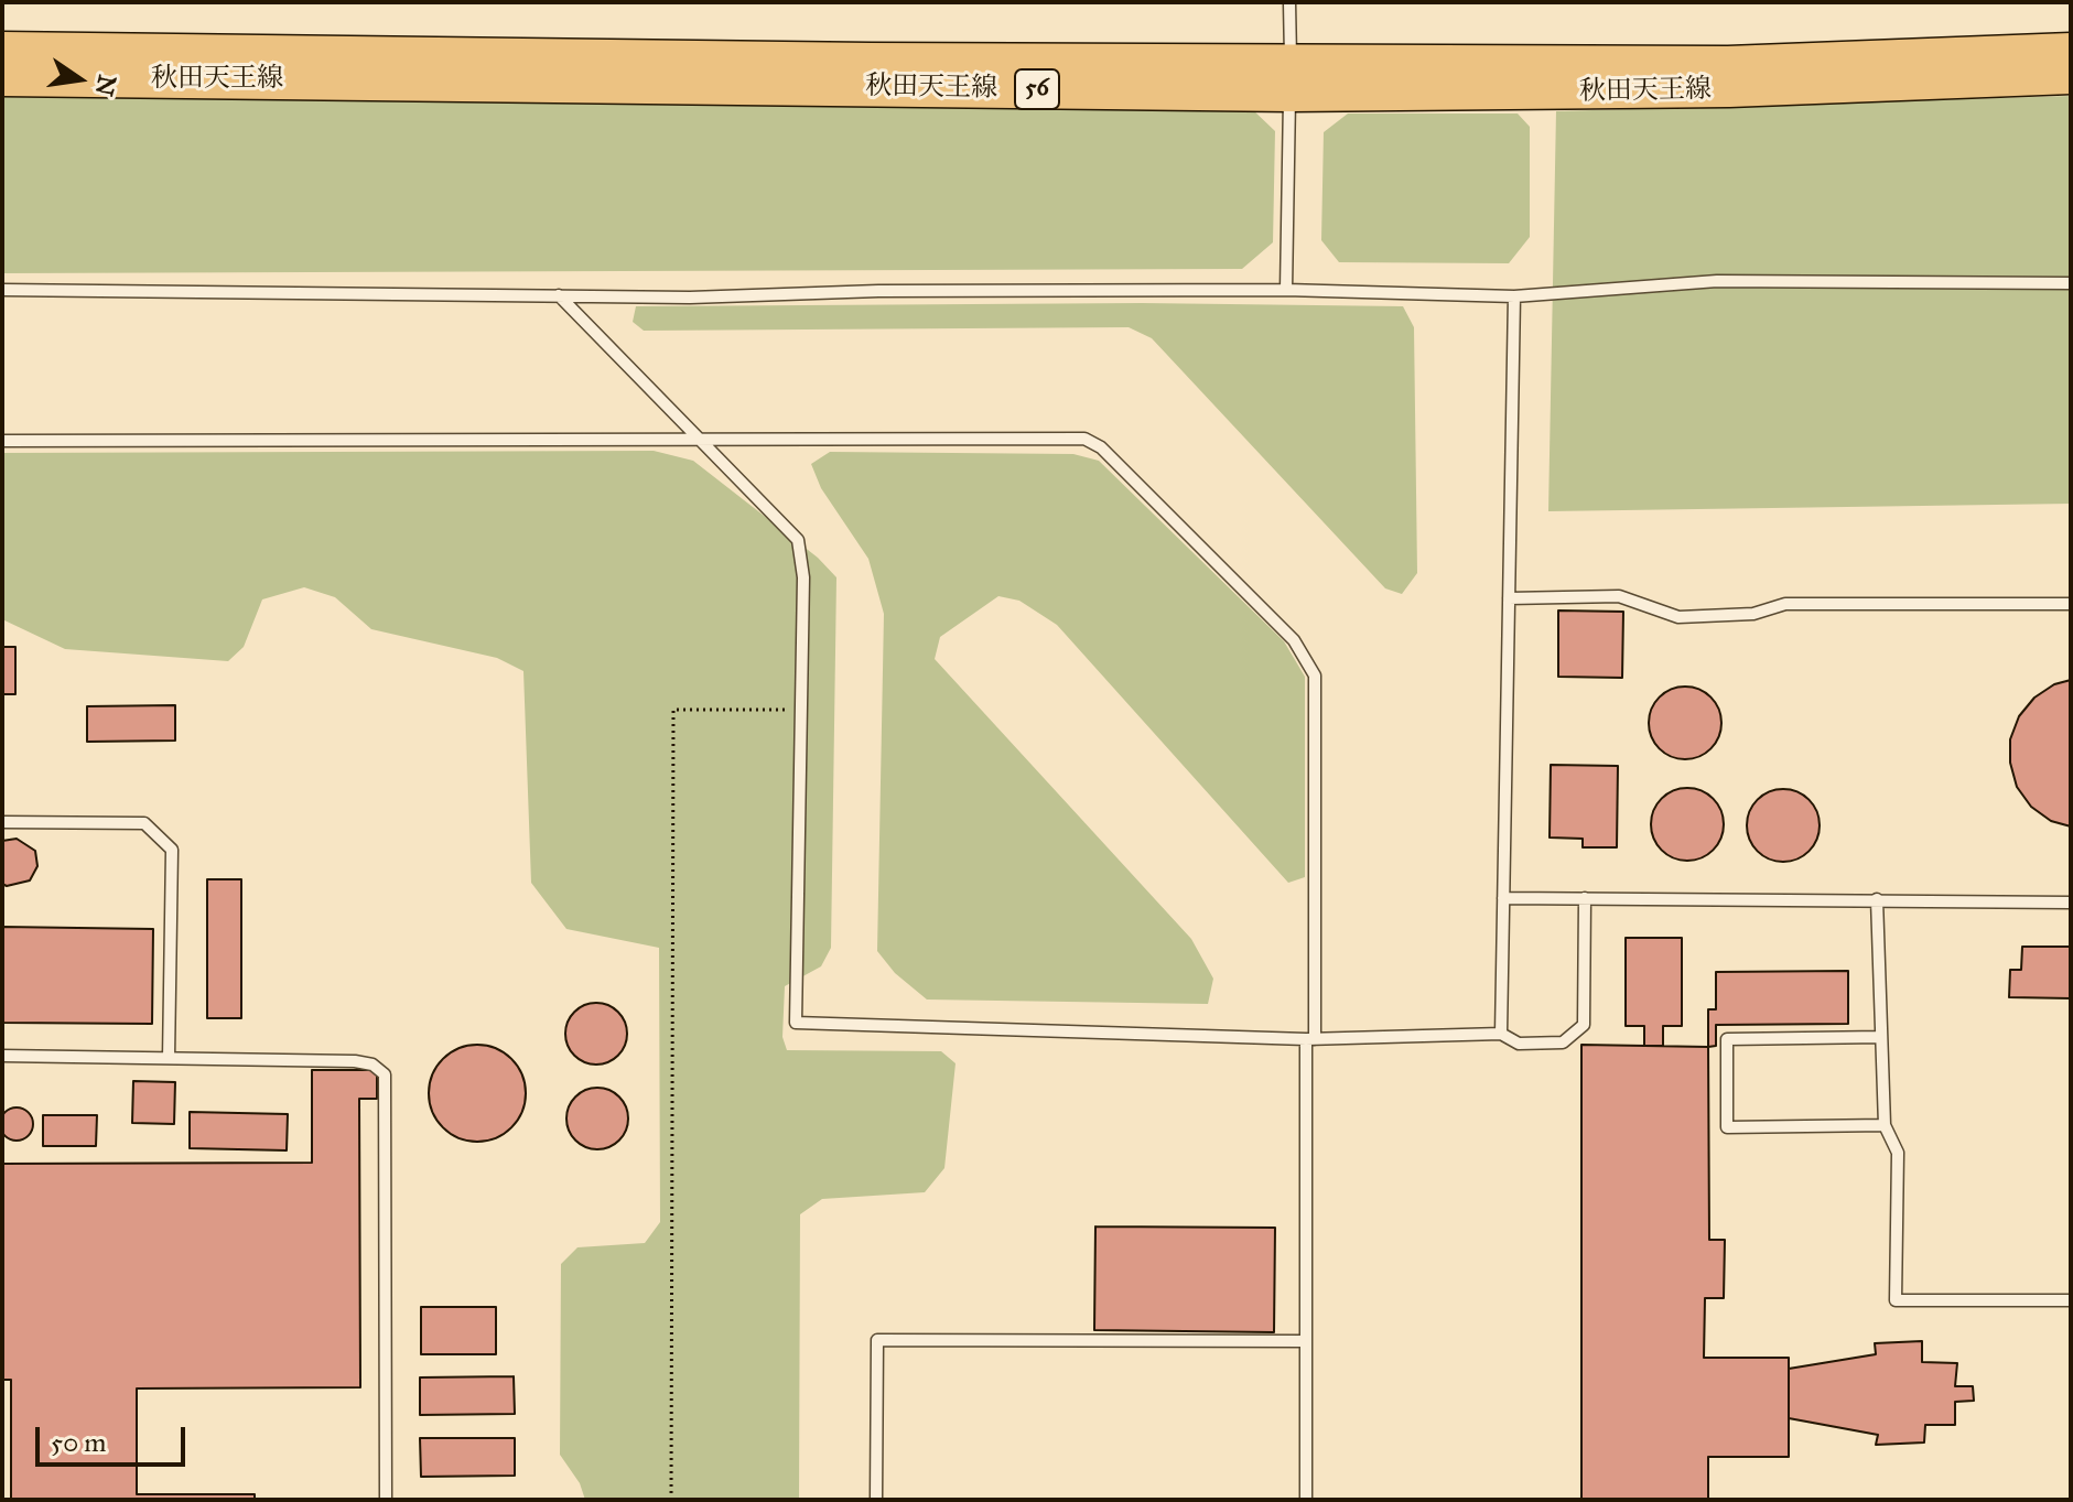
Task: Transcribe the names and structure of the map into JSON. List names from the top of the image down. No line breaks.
{"streets":{"main road":["秋田天王線","56"]},"scale_bar":"50 m","north":"right"}
